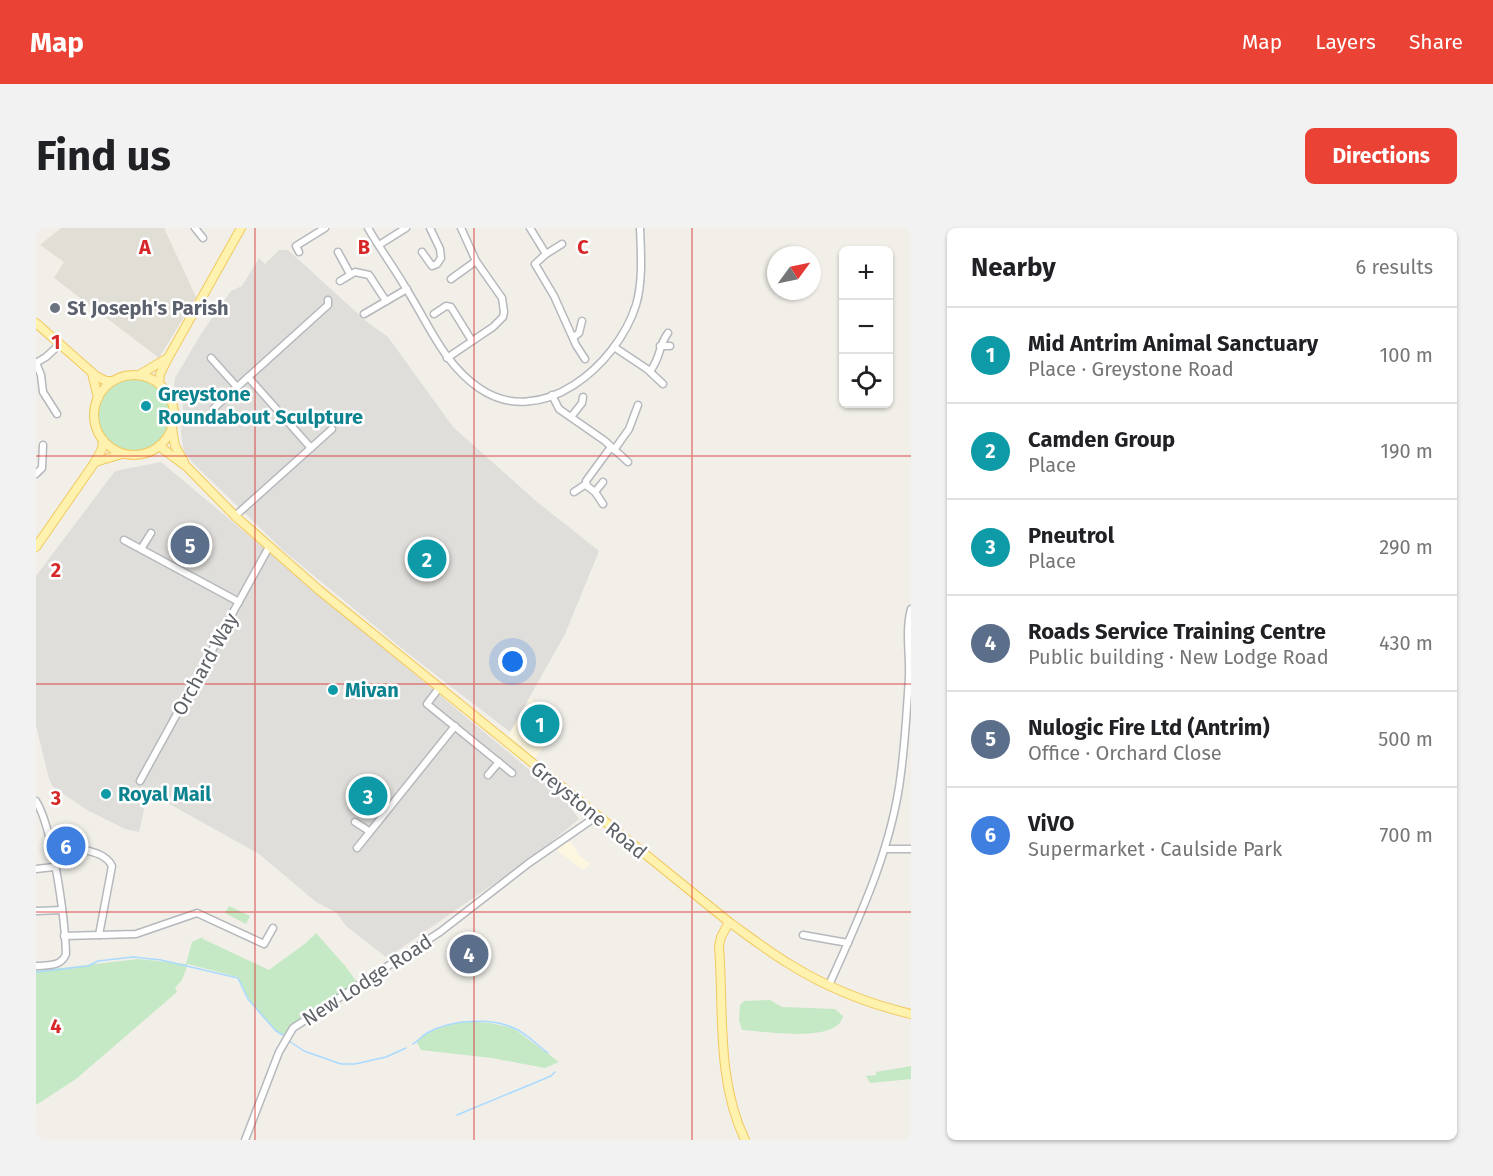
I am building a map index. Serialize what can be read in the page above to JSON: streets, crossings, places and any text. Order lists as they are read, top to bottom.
{
  "streets": {
    "main road": ["Greystone Road"],
    "street": ["Orchard Way", "New Lodge Road"]
  },
  "crossings": [
    ["Orchard Way", "Greystone Road"],
    ["Greystone Road", "New Lodge Road"]
  ],
  "places": [
    "St Joseph's Parish",
    "Greystone Roundabout Sculpture",
    "Mivan",
    "Royal Mail"
  ],
  "north": "top right",
  "page": {
    "header": "Map",
    "nav": ["Map", "Layers", "Share"],
    "buttons": "Directions",
    "title": "Find us",
    "heading": ["Nearby", "6 results"],
    "map_buttons": ["+", "−"],
    "list": [
      {
        "mark": "1",
        "name": "Mid Antrim Animal Sanctuary",
        "note": "Place · Greystone Road",
        "value": "100 m"
      },
      {
        "mark": "2",
        "name": "Camden Group",
        "note": "Place",
        "value": "190 m"
      },
      {
        "mark": "3",
        "name": "Pneutrol",
        "note": "Place",
        "value": "290 m"
      },
      {
        "mark": "4",
        "name": "Roads Service Training Centre",
        "note": "Public building · New Lodge Road",
        "value": "430 m"
      },
      {
        "mark": "5",
        "name": "Nulogic Fire Ltd (Antrim)",
        "note": "Office · Orchard Close",
        "value": "500 m"
      },
      {
        "mark": "6",
        "name": "ViVO",
        "note": "Supermarket · Caulside Park",
        "value": "700 m"
      }
    ],
    "pins": [
      "5",
      "2",
      "1",
      "3",
      "6",
      "4"
    ]
  },
  "grid": {
    "columns": ["A", "B", "C"],
    "rows": [
      "1",
      "2",
      "3",
      "4"
    ]
  }
}
